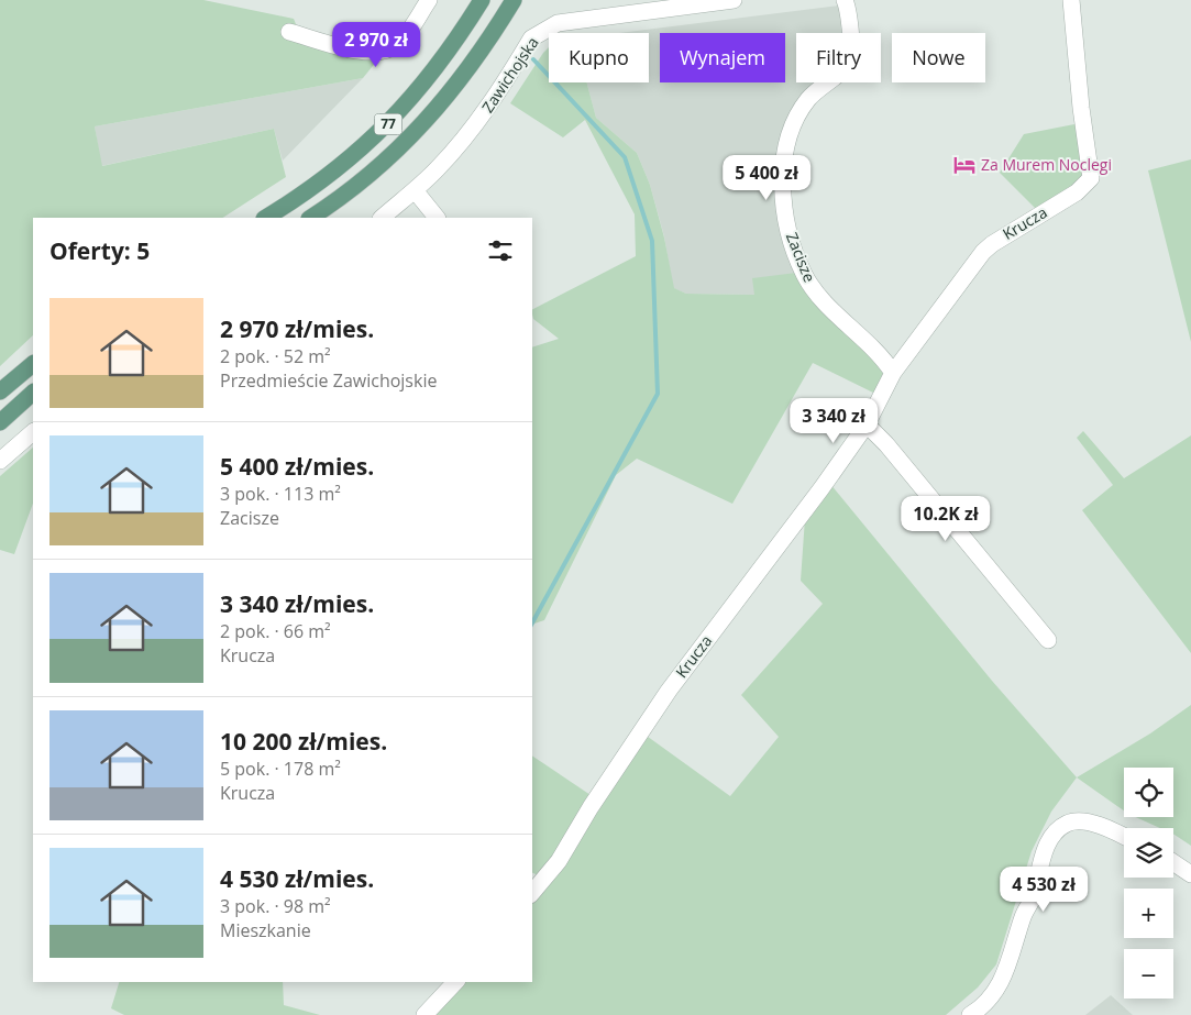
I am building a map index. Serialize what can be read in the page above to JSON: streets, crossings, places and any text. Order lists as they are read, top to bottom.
{
  "streets": {
    "main road": ["77"],
    "street": ["Zawichojska", "Krucza", "Zacisze"]
  },
  "crossings": [
    ["Krucza", "Zacisze"]
  ],
  "places": {
    "hotel": ["Za Murem Noclegi"]
  },
  "page": {
    "price": [
      "2 970 zł",
      "5 400 zł",
      "3 340 zł",
      "10.2K zł",
      "4 530 zł"
    ],
    "chip": [
      "Kupno",
      "Wynajem",
      "Filtry",
      "Nowe"
    ],
    "heading": "Oferty: 5",
    "list": [
      {
        "name": "2 970 zł/mies.",
        "note": "2 pok. · 52 m² · Przedmieście Zawichojskie"
      },
      {
        "name": "5 400 zł/mies.",
        "note": "3 pok. · 113 m² · Zacisze"
      },
      {
        "name": "3 340 zł/mies.",
        "note": "2 pok. · 66 m² · Krucza"
      },
      {
        "name": "10 200 zł/mies.",
        "note": "5 pok. · 178 m² · Krucza"
      },
      {
        "name": "4 530 zł/mies.",
        "note": "3 pok. · 98 m² · Mieszkanie"
      }
    ],
    "map_buttons": ["+", "−"]
  }
}
